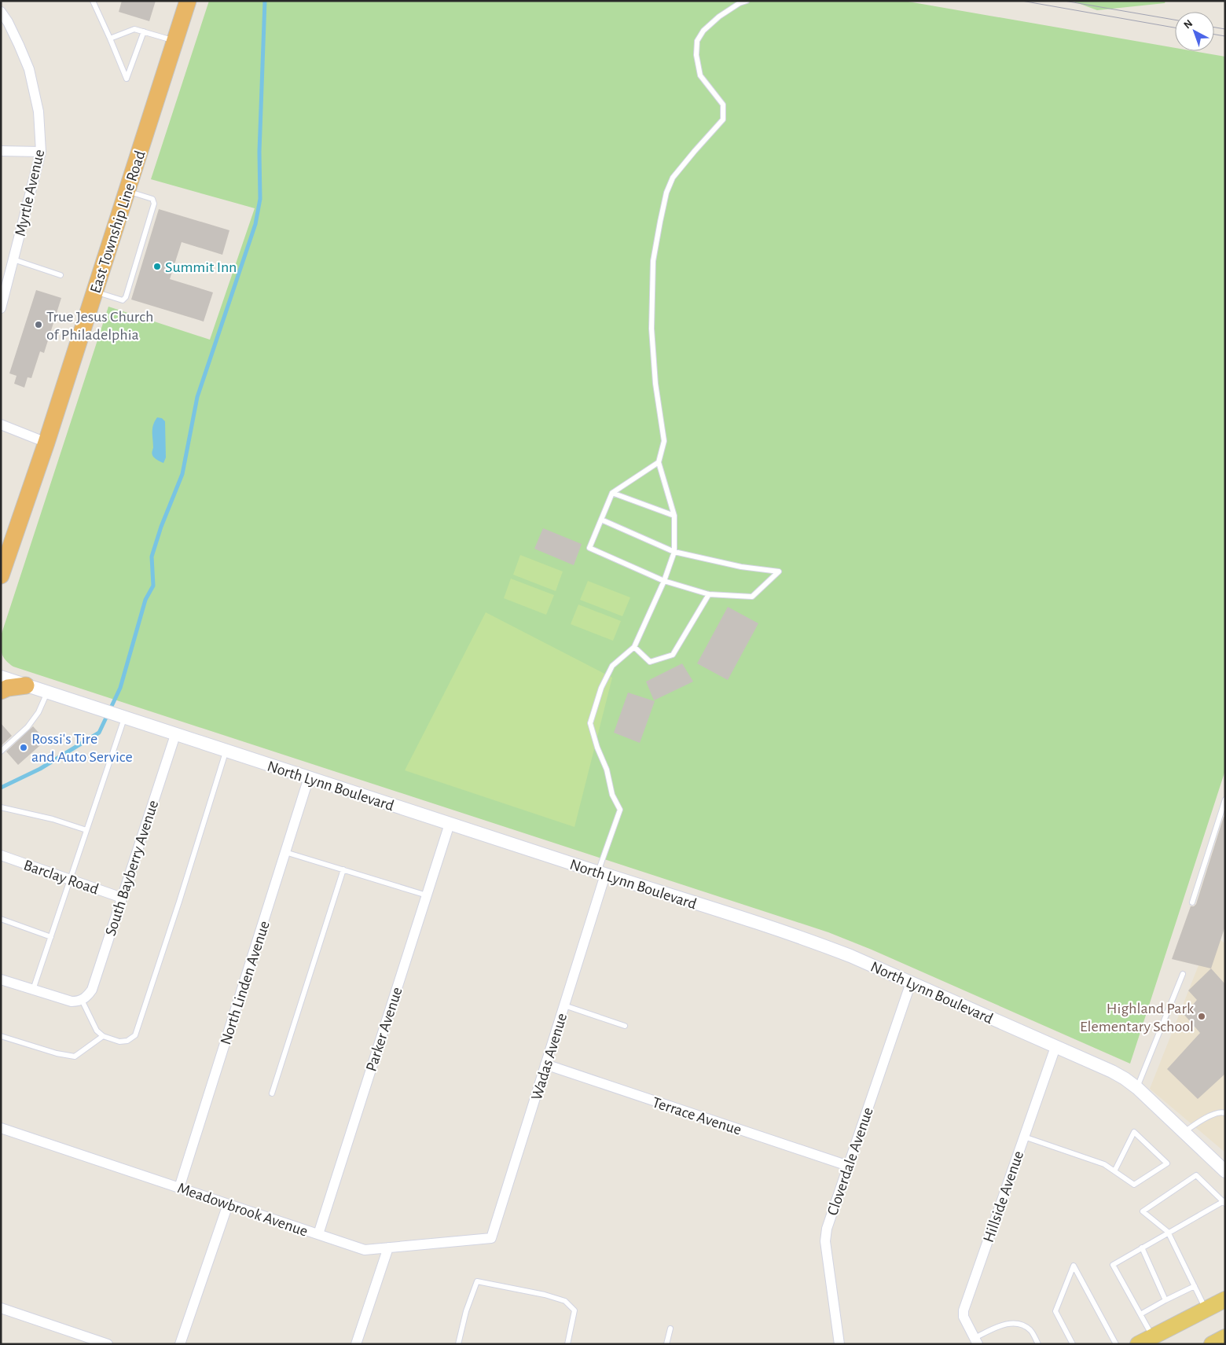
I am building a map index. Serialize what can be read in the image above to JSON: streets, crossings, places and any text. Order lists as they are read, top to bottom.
{
  "streets": {
    "highway": ["East Township Line Road"],
    "street": [
      "Myrtle Avenue",
      "North Lynn Boulevard",
      "South Bayberry Avenue",
      "Barclay Road",
      "North Linden Avenue",
      "Parker Avenue",
      "Wadas Avenue",
      "Terrace Avenue",
      "Cloverdale Avenue",
      "Hillside Avenue",
      "Meadowbrook Avenue"
    ]
  },
  "crossings": [
    ["North Lynn Boulevard", "South Bayberry Avenue"],
    ["North Lynn Boulevard", "North Linden Avenue"],
    ["North Lynn Boulevard", "Parker Avenue"],
    ["North Lynn Boulevard", "Wadas Avenue"],
    ["North Lynn Boulevard", "Cloverdale Avenue"],
    ["North Lynn Boulevard", "Hillside Avenue"],
    ["South Bayberry Avenue", "Barclay Road"],
    ["North Linden Avenue", "Meadowbrook Avenue"],
    ["Parker Avenue", "Meadowbrook Avenue"],
    ["Wadas Avenue", "Terrace Avenue"],
    ["Wadas Avenue", "Meadowbrook Avenue"],
    ["Terrace Avenue", "Cloverdale Avenue"]
  ],
  "places": [
    "Summit Inn",
    "True Jesus Church of Philadelphia",
    "Rossi's Tire and Auto Service",
    "Highland Park Elementary School"
  ],
  "north": "top left"
}
